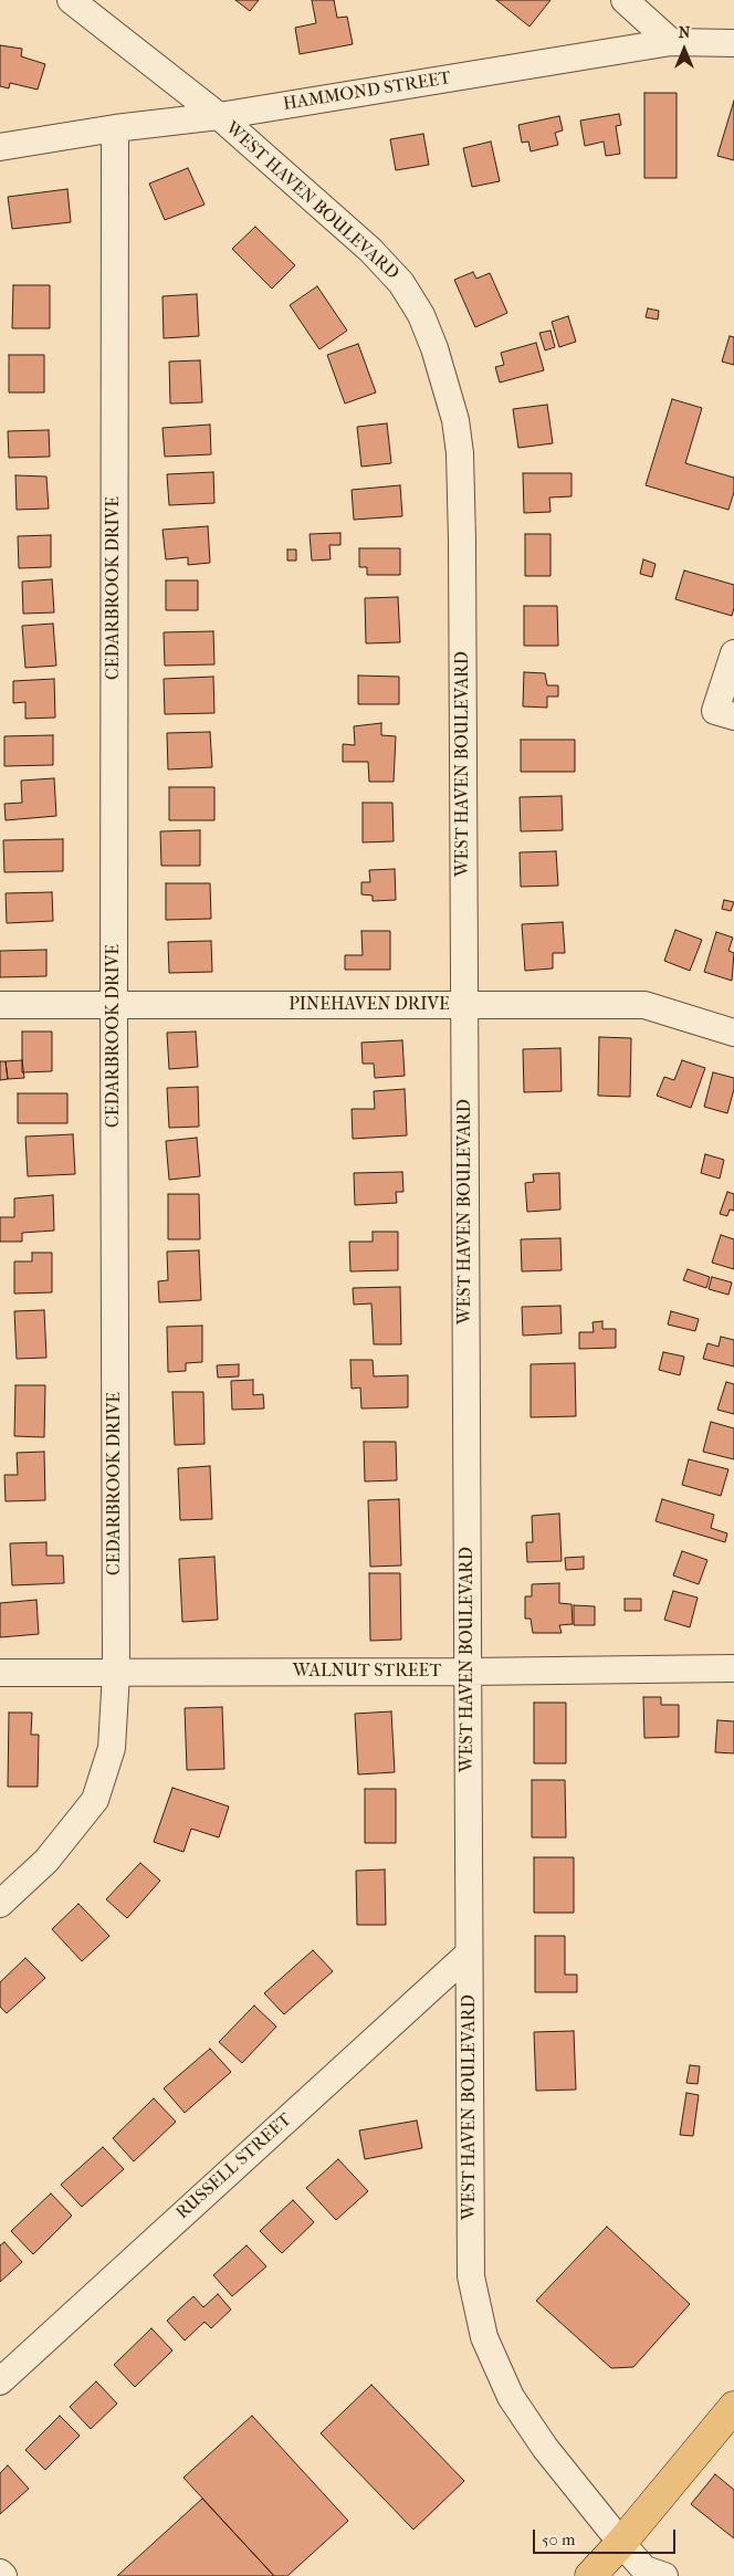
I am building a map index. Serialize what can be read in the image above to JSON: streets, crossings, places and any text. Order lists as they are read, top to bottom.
{
  "streets": {
    "street": [
      "HAMMOND STREET",
      "WEST HAVEN BOULEVARD",
      "CEDARBROOK DRIVE",
      "PINEHAVEN DRIVE",
      "WALNUT STREET",
      "RUSSELL STREET"
    ]
  },
  "crossings": [
    ["HAMMOND STREET", "WEST HAVEN BOULEVARD"],
    ["HAMMOND STREET", "CEDARBROOK DRIVE"],
    ["WEST HAVEN BOULEVARD", "PINEHAVEN DRIVE"],
    ["WEST HAVEN BOULEVARD", "WALNUT STREET"],
    ["WEST HAVEN BOULEVARD", "RUSSELL STREET"],
    ["CEDARBROOK DRIVE", "PINEHAVEN DRIVE"],
    ["CEDARBROOK DRIVE", "WALNUT STREET"]
  ],
  "scale_bar": "50 m",
  "north": "top"
}
